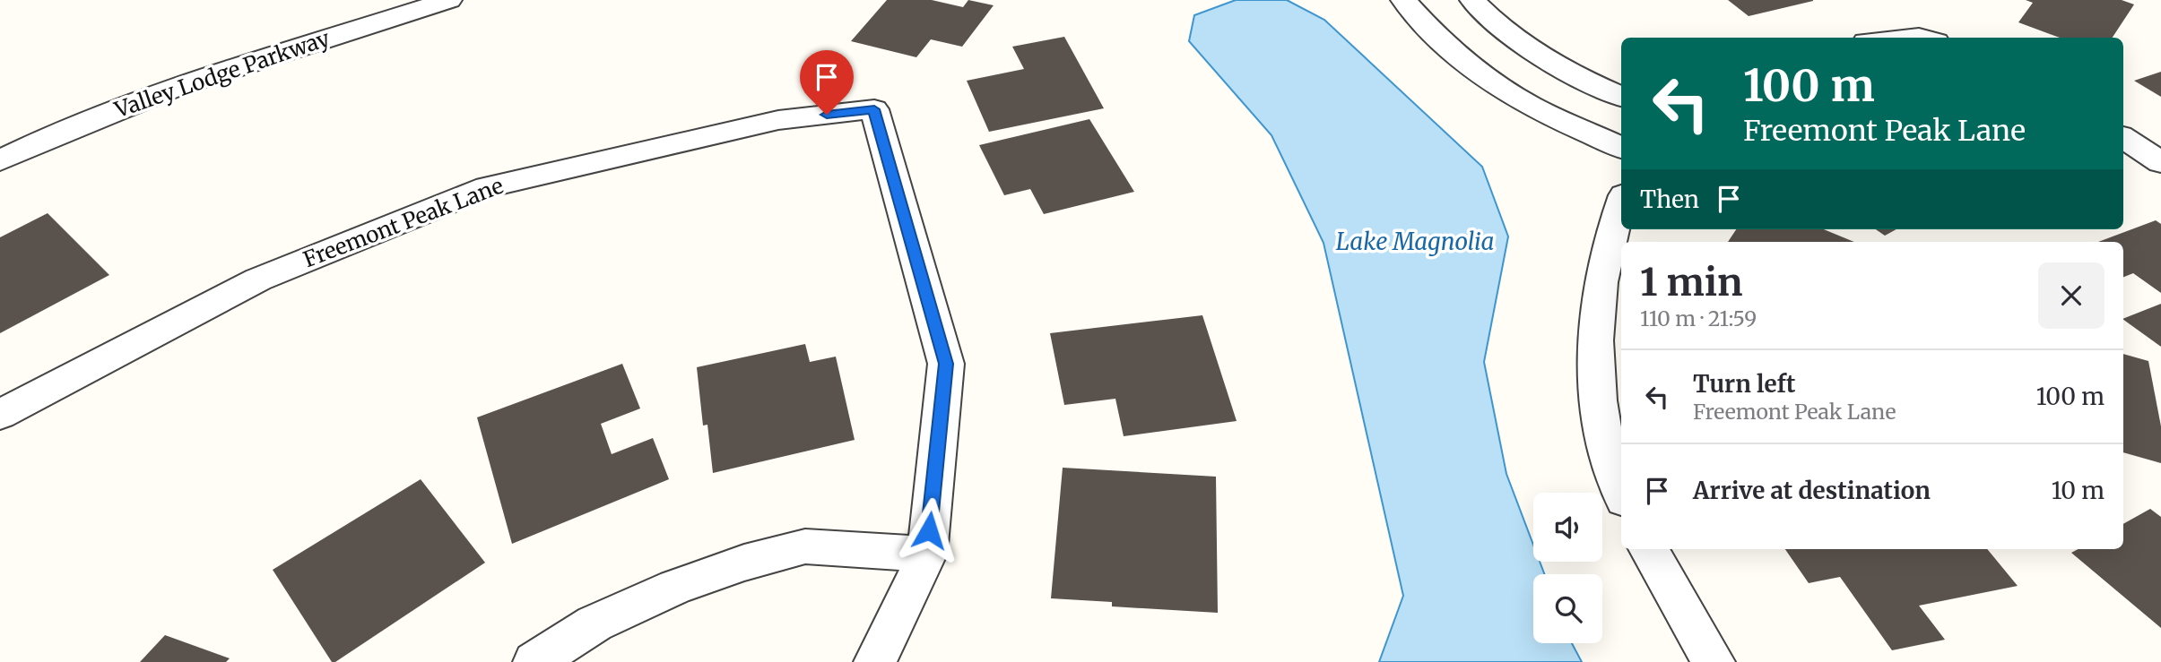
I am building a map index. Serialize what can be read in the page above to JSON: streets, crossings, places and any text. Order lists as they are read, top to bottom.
{
  "streets": {
    "street": ["Valley Lodge Parkway", "Freemont Peak Lane"]
  },
  "water": ["Lake Magnolia"],
  "page": {
    "turn": ["100 m", "Freemont Peak Lane"],
    "then": "Then",
    "heading": ["1 min", "110 m · 21:59"],
    "list": [
      {
        "name": "Turn left",
        "note": "Freemont Peak Lane",
        "value": "100 m"
      },
      {
        "name": "Arrive at destination",
        "value": "10 m"
      }
    ]
  }
}
